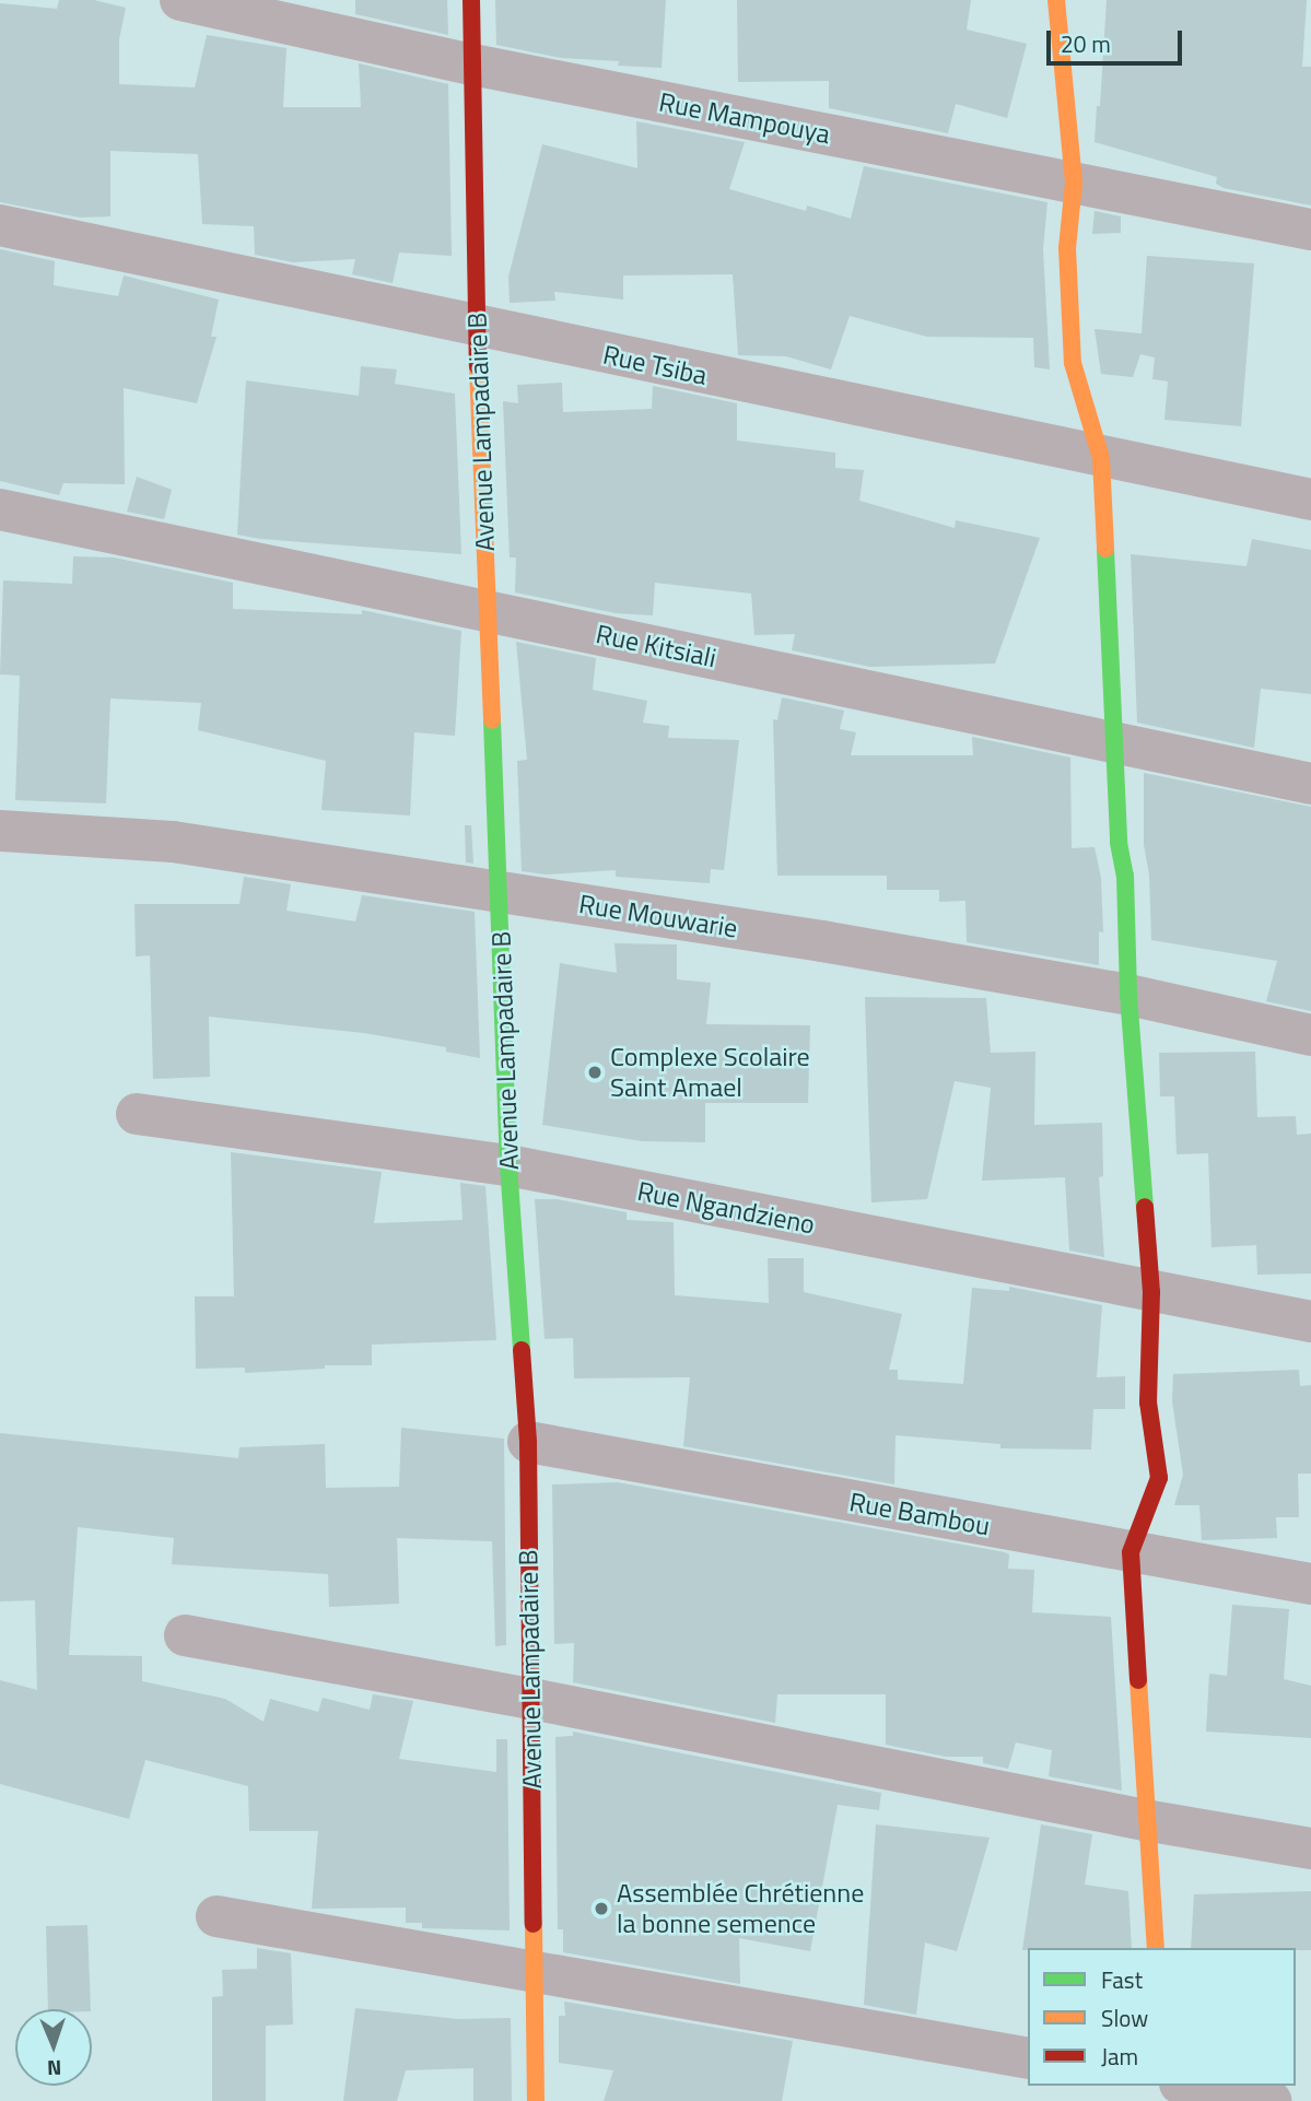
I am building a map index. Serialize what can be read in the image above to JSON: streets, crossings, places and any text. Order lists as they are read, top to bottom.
{
  "streets": {
    "street": [
      "Rue Mampouya",
      "Rue Tsiba",
      "Avenue Lampadaire B",
      "Rue Kitsiali",
      "Rue Mouwarie",
      "Rue Ngandzieno",
      "Rue Bambou"
    ]
  },
  "crossings": [
    ["Rue Mampouya", "Avenue Lampadaire B"],
    ["Rue Tsiba", "Avenue Lampadaire B"],
    ["Avenue Lampadaire B", "Rue Kitsiali"],
    ["Avenue Lampadaire B", "Rue Mouwarie"],
    ["Avenue Lampadaire B", "Rue Ngandzieno"],
    ["Avenue Lampadaire B", "Rue Bambou"]
  ],
  "places": ["Complexe Scolaire Saint Amael", "Assemblée Chrétienne la bonne semence"],
  "legend": ["Fast", "Slow", "Jam"],
  "scale_bar": "20 m",
  "north": "bottom"
}
